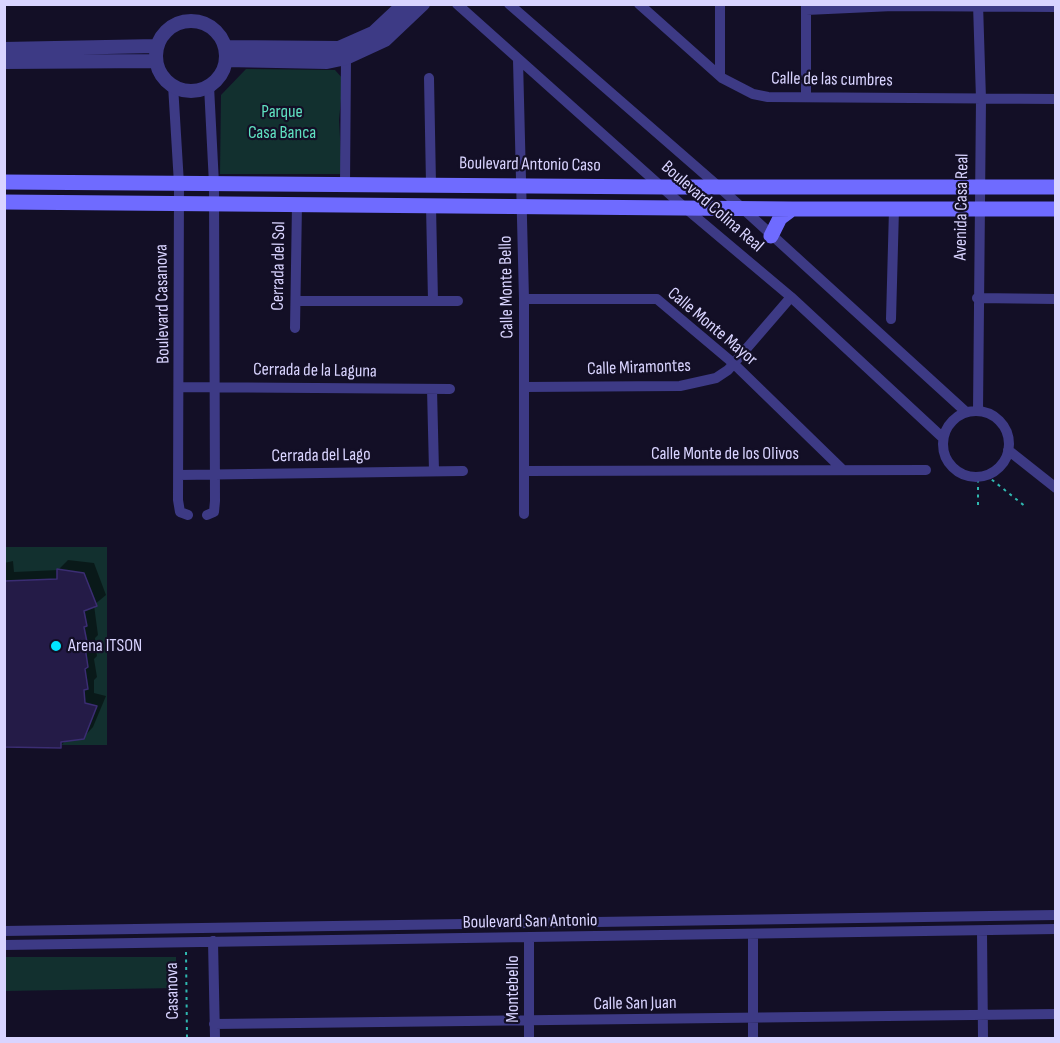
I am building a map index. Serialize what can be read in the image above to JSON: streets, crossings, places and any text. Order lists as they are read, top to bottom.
{
  "streets": {
    "main road": ["Boulevard Antonio Caso"],
    "street": [
      "Calle de las cumbres",
      "Boulevard Colina Real",
      "Avenida Casa Real",
      "Cerrada del Sol",
      "Calle Monte Bello",
      "Boulevard Casanova",
      "Calle Monte Mayor",
      "Calle Miramontes",
      "Cerrada de la Laguna",
      "Calle Monte de los Olivos",
      "Cerrada del Lago",
      "Boulevard San Antonio",
      "Montebello",
      "Calle San Juan"
    ],
    "path": ["Casanova"]
  },
  "crossings": [
    ["Calle de las cumbres", "Avenida Casa Real"],
    ["Boulevard Antonio Caso", "Boulevard Colina Real"],
    ["Boulevard Antonio Caso", "Avenida Casa Real"],
    ["Boulevard Antonio Caso", "Calle Monte Bello"],
    ["Boulevard Antonio Caso", "Boulevard Casanova"],
    ["Boulevard Colina Real", "Avenida Casa Real"],
    ["Boulevard Colina Real", "Calle Monte Bello"],
    ["Boulevard Colina Real", "Calle Miramontes"],
    ["Calle Monte Bello", "Calle Monte Mayor"],
    ["Calle Monte Bello", "Calle Miramontes"],
    ["Calle Monte Bello", "Calle Monte de los Olivos"],
    ["Boulevard Casanova", "Cerrada de la Laguna"],
    ["Boulevard Casanova", "Cerrada del Lago"],
    ["Calle Monte Mayor", "Calle Miramontes"],
    ["Calle Monte Mayor", "Calle Monte de los Olivos"],
    ["Boulevard San Antonio", "Montebello"],
    ["Boulevard San Antonio", "Casanova"],
    ["Montebello", "Calle San Juan"]
  ],
  "parks": ["Parque Casa Banca"],
  "places": ["Arena ITSON"]
}
